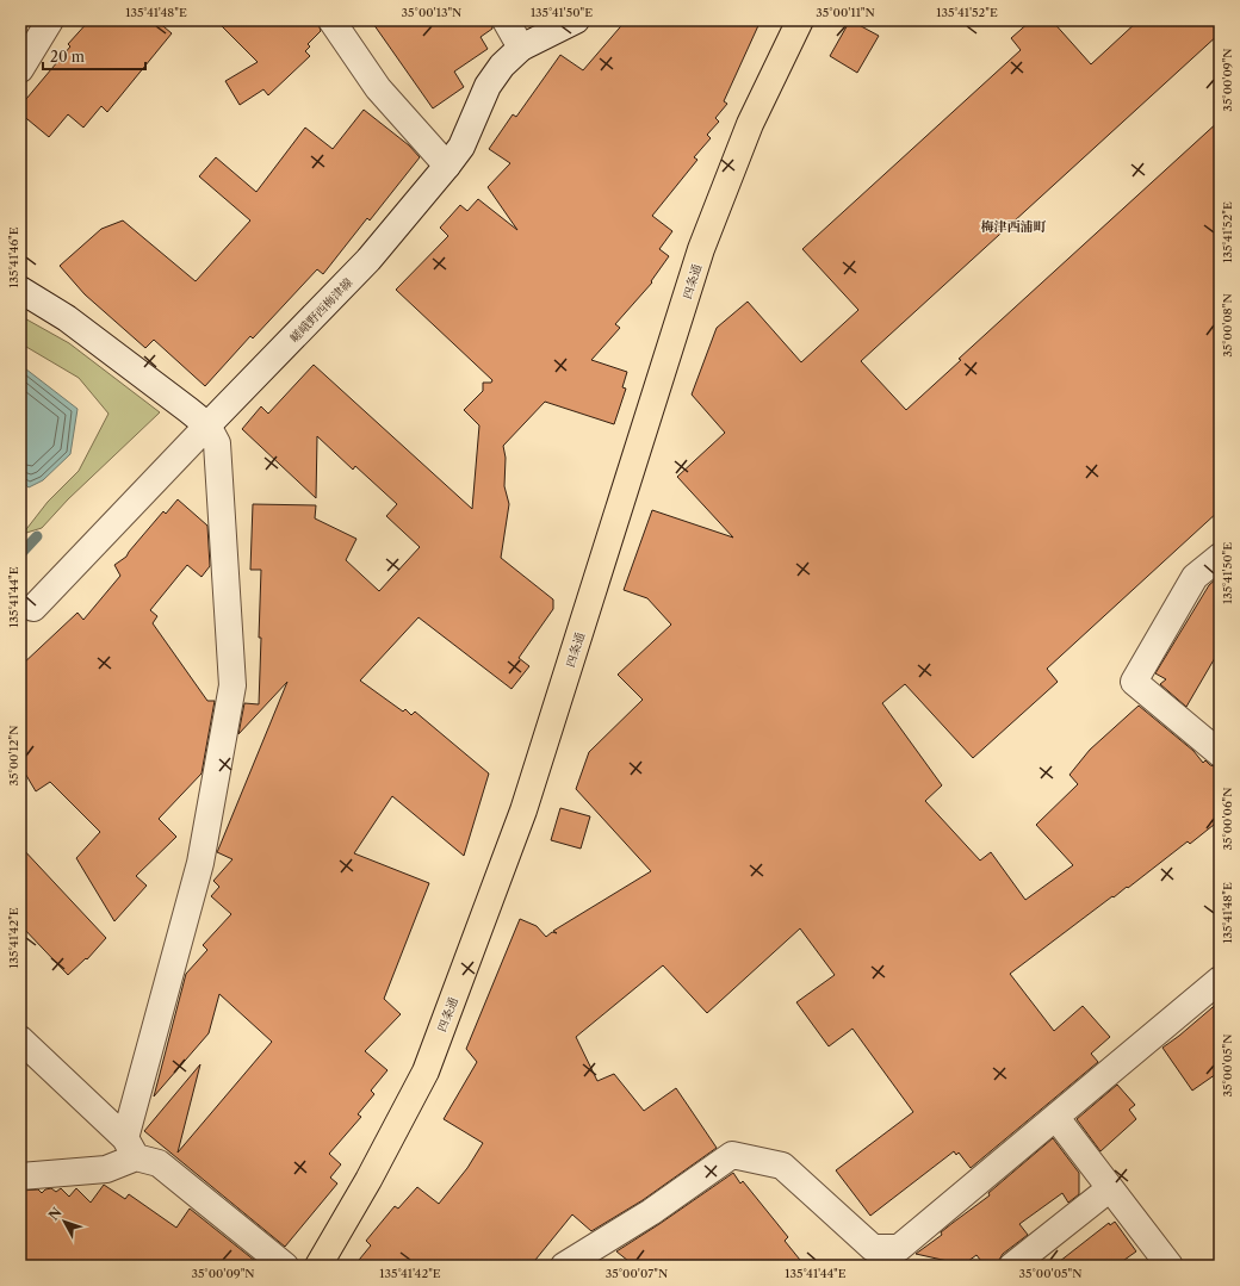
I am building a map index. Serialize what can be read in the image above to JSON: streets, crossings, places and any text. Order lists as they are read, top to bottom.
{
  "streets": {
    "main road": ["四条通"],
    "street": ["嵯峨野西梅津線"]
  },
  "districts": ["梅津西浦町"],
  "scale_bar": "20 m",
  "north": "top left",
  "coordinates": [
    "135°41'48\"E",
    "35°00'13\"N",
    "135°41'50\"E",
    "35°00'11\"N",
    "135°41'52\"E",
    "35°00'09\"N",
    "135°41'46\"E",
    "35°00'08\"N",
    "135°41'44\"E",
    "35°00'12\"N",
    "35°00'06\"N",
    "135°41'42\"E",
    "35°00'05\"N",
    "35°00'07\"N"
  ]
}
